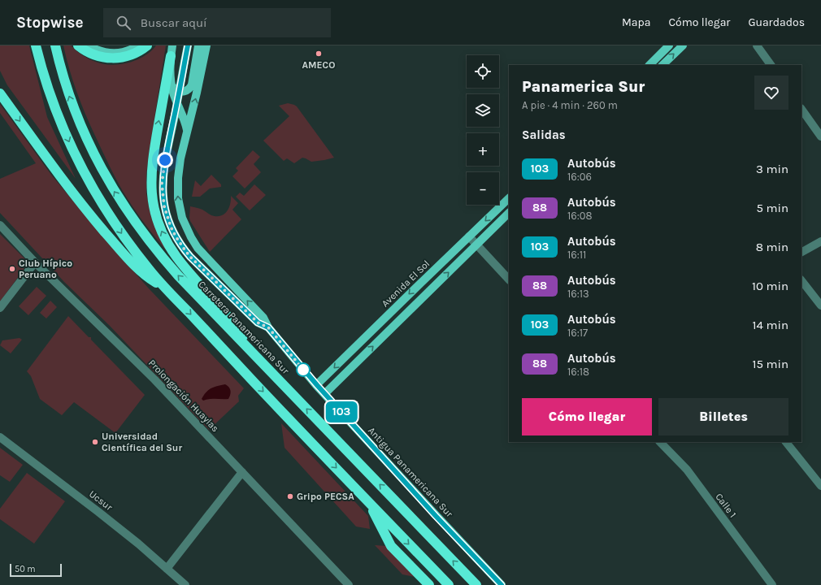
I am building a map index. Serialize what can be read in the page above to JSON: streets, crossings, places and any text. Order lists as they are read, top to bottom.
{
  "streets": {
    "highway": ["Carretera Panamericana Sur"],
    "main road": ["Avenida El Sol", "Antigua Panamericana Sur"],
    "street": ["Prolongación Huaylas", "Ucsur", "Calle 1"]
  },
  "crossings": [
    ["Avenida El Sol", "Antigua Panamericana Sur"]
  ],
  "places": [
    "AMECO",
    "Club Hípico Peruano",
    "Universidad Científica del Sur",
    "Gripo PECSA"
  ],
  "lines": ["bus line 103"],
  "scale_bar": "50 m",
  "page": {
    "header": "Stopwise",
    "search": "Buscar aquí",
    "nav": ["Mapa", "Cómo llegar", "Guardados"],
    "on_map": "103",
    "map_buttons": ["+", "−"],
    "heading": [
      ["Panamerica Sur", "A pie · 4 min · 260 m"],
      "Salidas"
    ],
    "list": [
      {
        "mark": "103",
        "name": "Autobús",
        "note": "16:06",
        "value": "3 min"
      },
      {
        "mark": "88",
        "name": "Autobús",
        "note": "16:08",
        "value": "5 min"
      },
      {
        "mark": "103",
        "name": "Autobús",
        "note": "16:11",
        "value": "8 min"
      },
      {
        "mark": "88",
        "name": "Autobús",
        "note": "16:13",
        "value": "10 min"
      },
      {
        "mark": "103",
        "name": "Autobús",
        "note": "16:17",
        "value": "14 min"
      },
      {
        "mark": "88",
        "name": "Autobús",
        "note": "16:18",
        "value": "15 min"
      }
    ],
    "buttons": ["Cómo llegar", "Billetes"],
    "scale": "50 m"
  }
}
